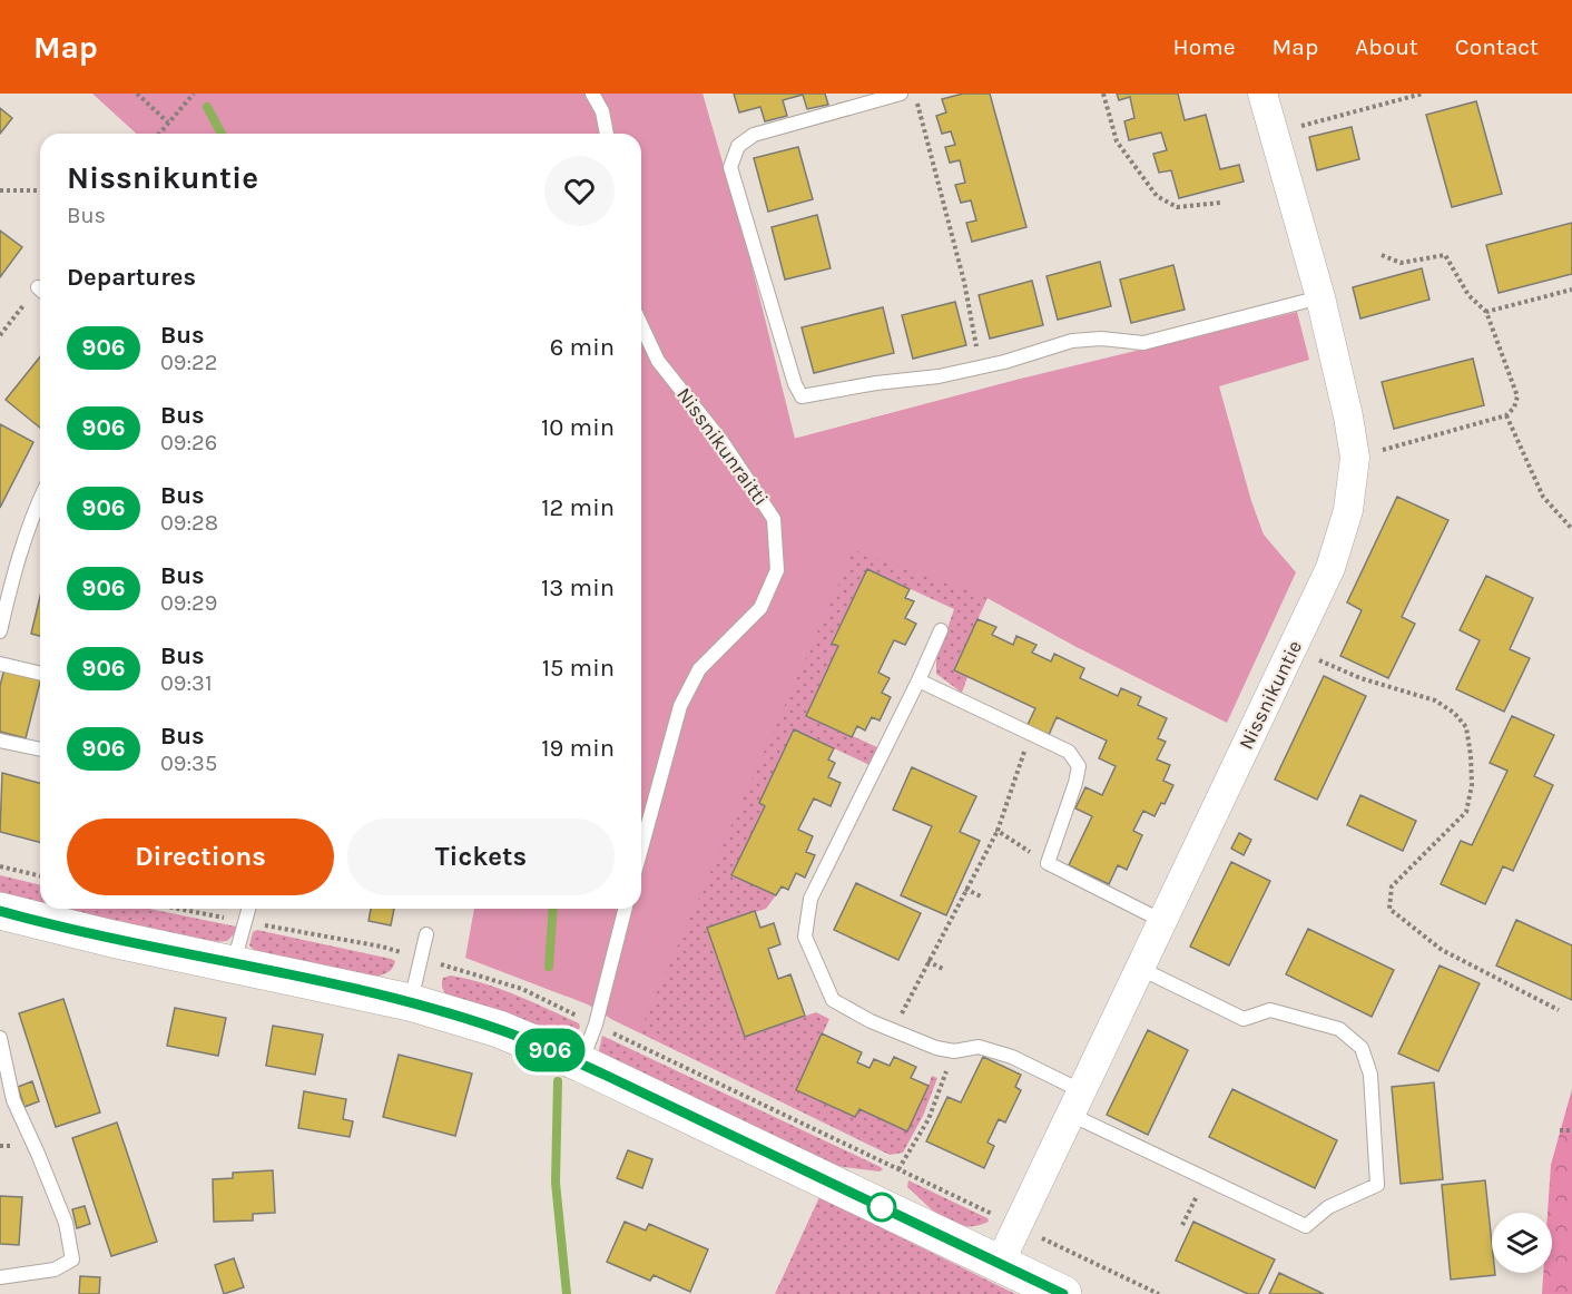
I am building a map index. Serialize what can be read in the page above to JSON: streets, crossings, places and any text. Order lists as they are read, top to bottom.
{
  "streets": {
    "street": ["Nissnikuntie"],
    "lane": ["Nissnikunraitti"]
  },
  "lines": ["bus line 906"],
  "page": {
    "header": "Map",
    "nav": [
      "Home",
      "Map",
      "About",
      "Contact"
    ],
    "on_map": "906",
    "heading": [
      ["Nissnikuntie", "Bus"],
      "Departures"
    ],
    "list": [
      {
        "mark": "906",
        "name": "Bus",
        "note": "09:22",
        "value": "6 min"
      },
      {
        "mark": "906",
        "name": "Bus",
        "note": "09:26",
        "value": "10 min"
      },
      {
        "mark": "906",
        "name": "Bus",
        "note": "09:28",
        "value": "12 min"
      },
      {
        "mark": "906",
        "name": "Bus",
        "note": "09:29",
        "value": "13 min"
      },
      {
        "mark": "906",
        "name": "Bus",
        "note": "09:31",
        "value": "15 min"
      },
      {
        "mark": "906",
        "name": "Bus",
        "note": "09:35",
        "value": "19 min"
      }
    ],
    "buttons": ["Directions", "Tickets"]
  }
}
